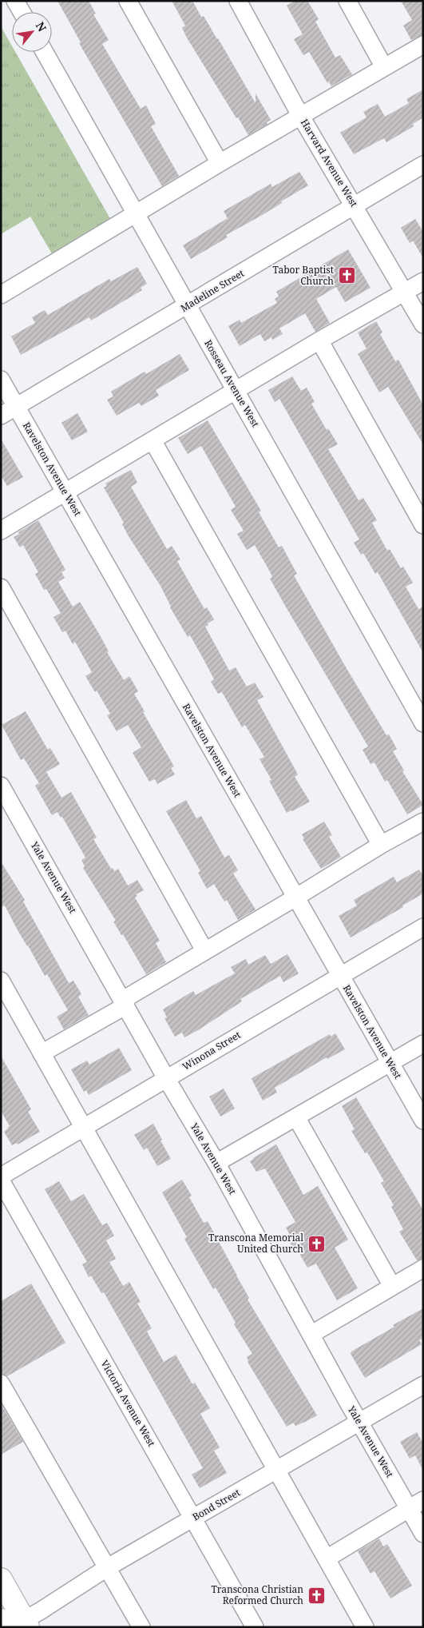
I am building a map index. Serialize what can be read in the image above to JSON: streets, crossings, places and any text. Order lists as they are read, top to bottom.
{
  "streets": {
    "street": [
      "Harvard Avenue West",
      "Madeline Street",
      "Rosseau Avenue West",
      "Ravelston Avenue West",
      "Yale Avenue West",
      "Winona Street",
      "Victoria Avenue West",
      "Bond Street"
    ]
  },
  "crossings": [
    ["Harvard Avenue West", "Madeline Street"],
    ["Madeline Street", "Rosseau Avenue West"],
    ["Madeline Street", "Ravelston Avenue West"],
    ["Ravelston Avenue West", "Winona Street"],
    ["Yale Avenue West", "Winona Street"],
    ["Yale Avenue West", "Bond Street"],
    ["Victoria Avenue West", "Bond Street"]
  ],
  "places": {
    "church": ["Tabor Baptist Church", "Transcona Memorial United Church", "Transcona Christian Reformed Church"]
  },
  "north": "top right"
}
